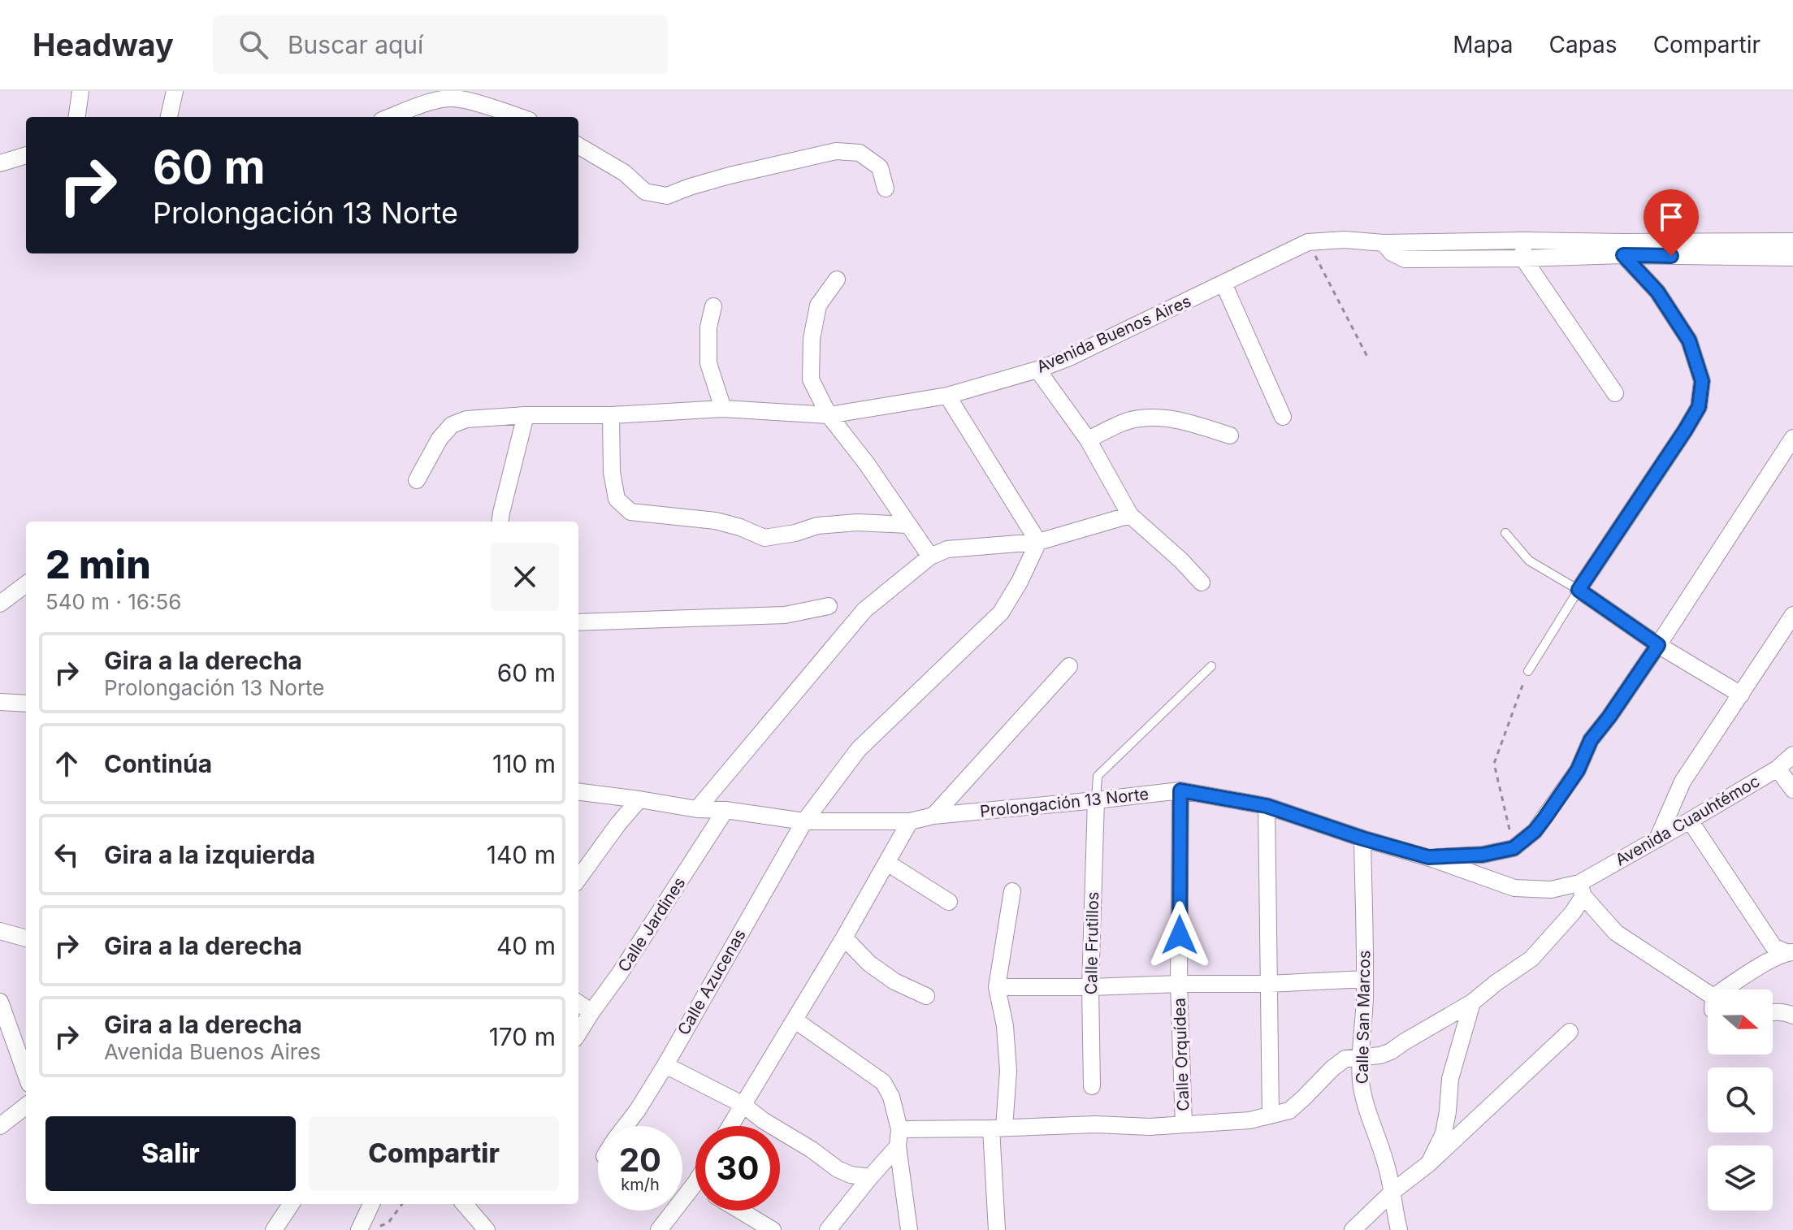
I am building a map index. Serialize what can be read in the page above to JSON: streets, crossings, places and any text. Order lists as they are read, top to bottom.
{
  "streets": {
    "street": [
      "Avenida Buenos Aires",
      "Prolongación 13 Norte",
      "Avenida Cuauhtémoc",
      "Calle Jardines",
      "Calle Frutillos",
      "Calle Azucenas",
      "Calle San Marcos",
      "Calle Orquídea"
    ]
  },
  "crossings": [
    ["Prolongación 13 Norte", "Avenida Cuauhtémoc"],
    ["Prolongación 13 Norte", "Calle Jardines"],
    ["Prolongación 13 Norte", "Calle Frutillos"],
    ["Prolongación 13 Norte", "Calle Azucenas"],
    ["Prolongación 13 Norte", "Calle San Marcos"],
    ["Prolongación 13 Norte", "Calle Orquídea"]
  ],
  "north": "right",
  "page": {
    "header": "Headway",
    "search": "Buscar aquí",
    "nav": ["Mapa", "Capas", "Compartir"],
    "turn": ["60 m", "Prolongación 13 Norte"],
    "heading": ["2 min", "540 m · 16:56"],
    "list": [
      {
        "name": "Gira a la derecha",
        "note": "Prolongación 13 Norte",
        "value": "60 m"
      },
      {
        "name": "Continúa",
        "value": "110 m"
      },
      {
        "name": "Gira a la izquierda",
        "value": "140 m"
      },
      {
        "name": "Gira a la derecha",
        "value": "40 m"
      },
      {
        "name": "Gira a la derecha",
        "note": "Avenida Buenos Aires",
        "value": "170 m"
      }
    ],
    "buttons": ["Salir", "Compartir"],
    "speed": "20 km/h",
    "limit": "30"
  }
}
